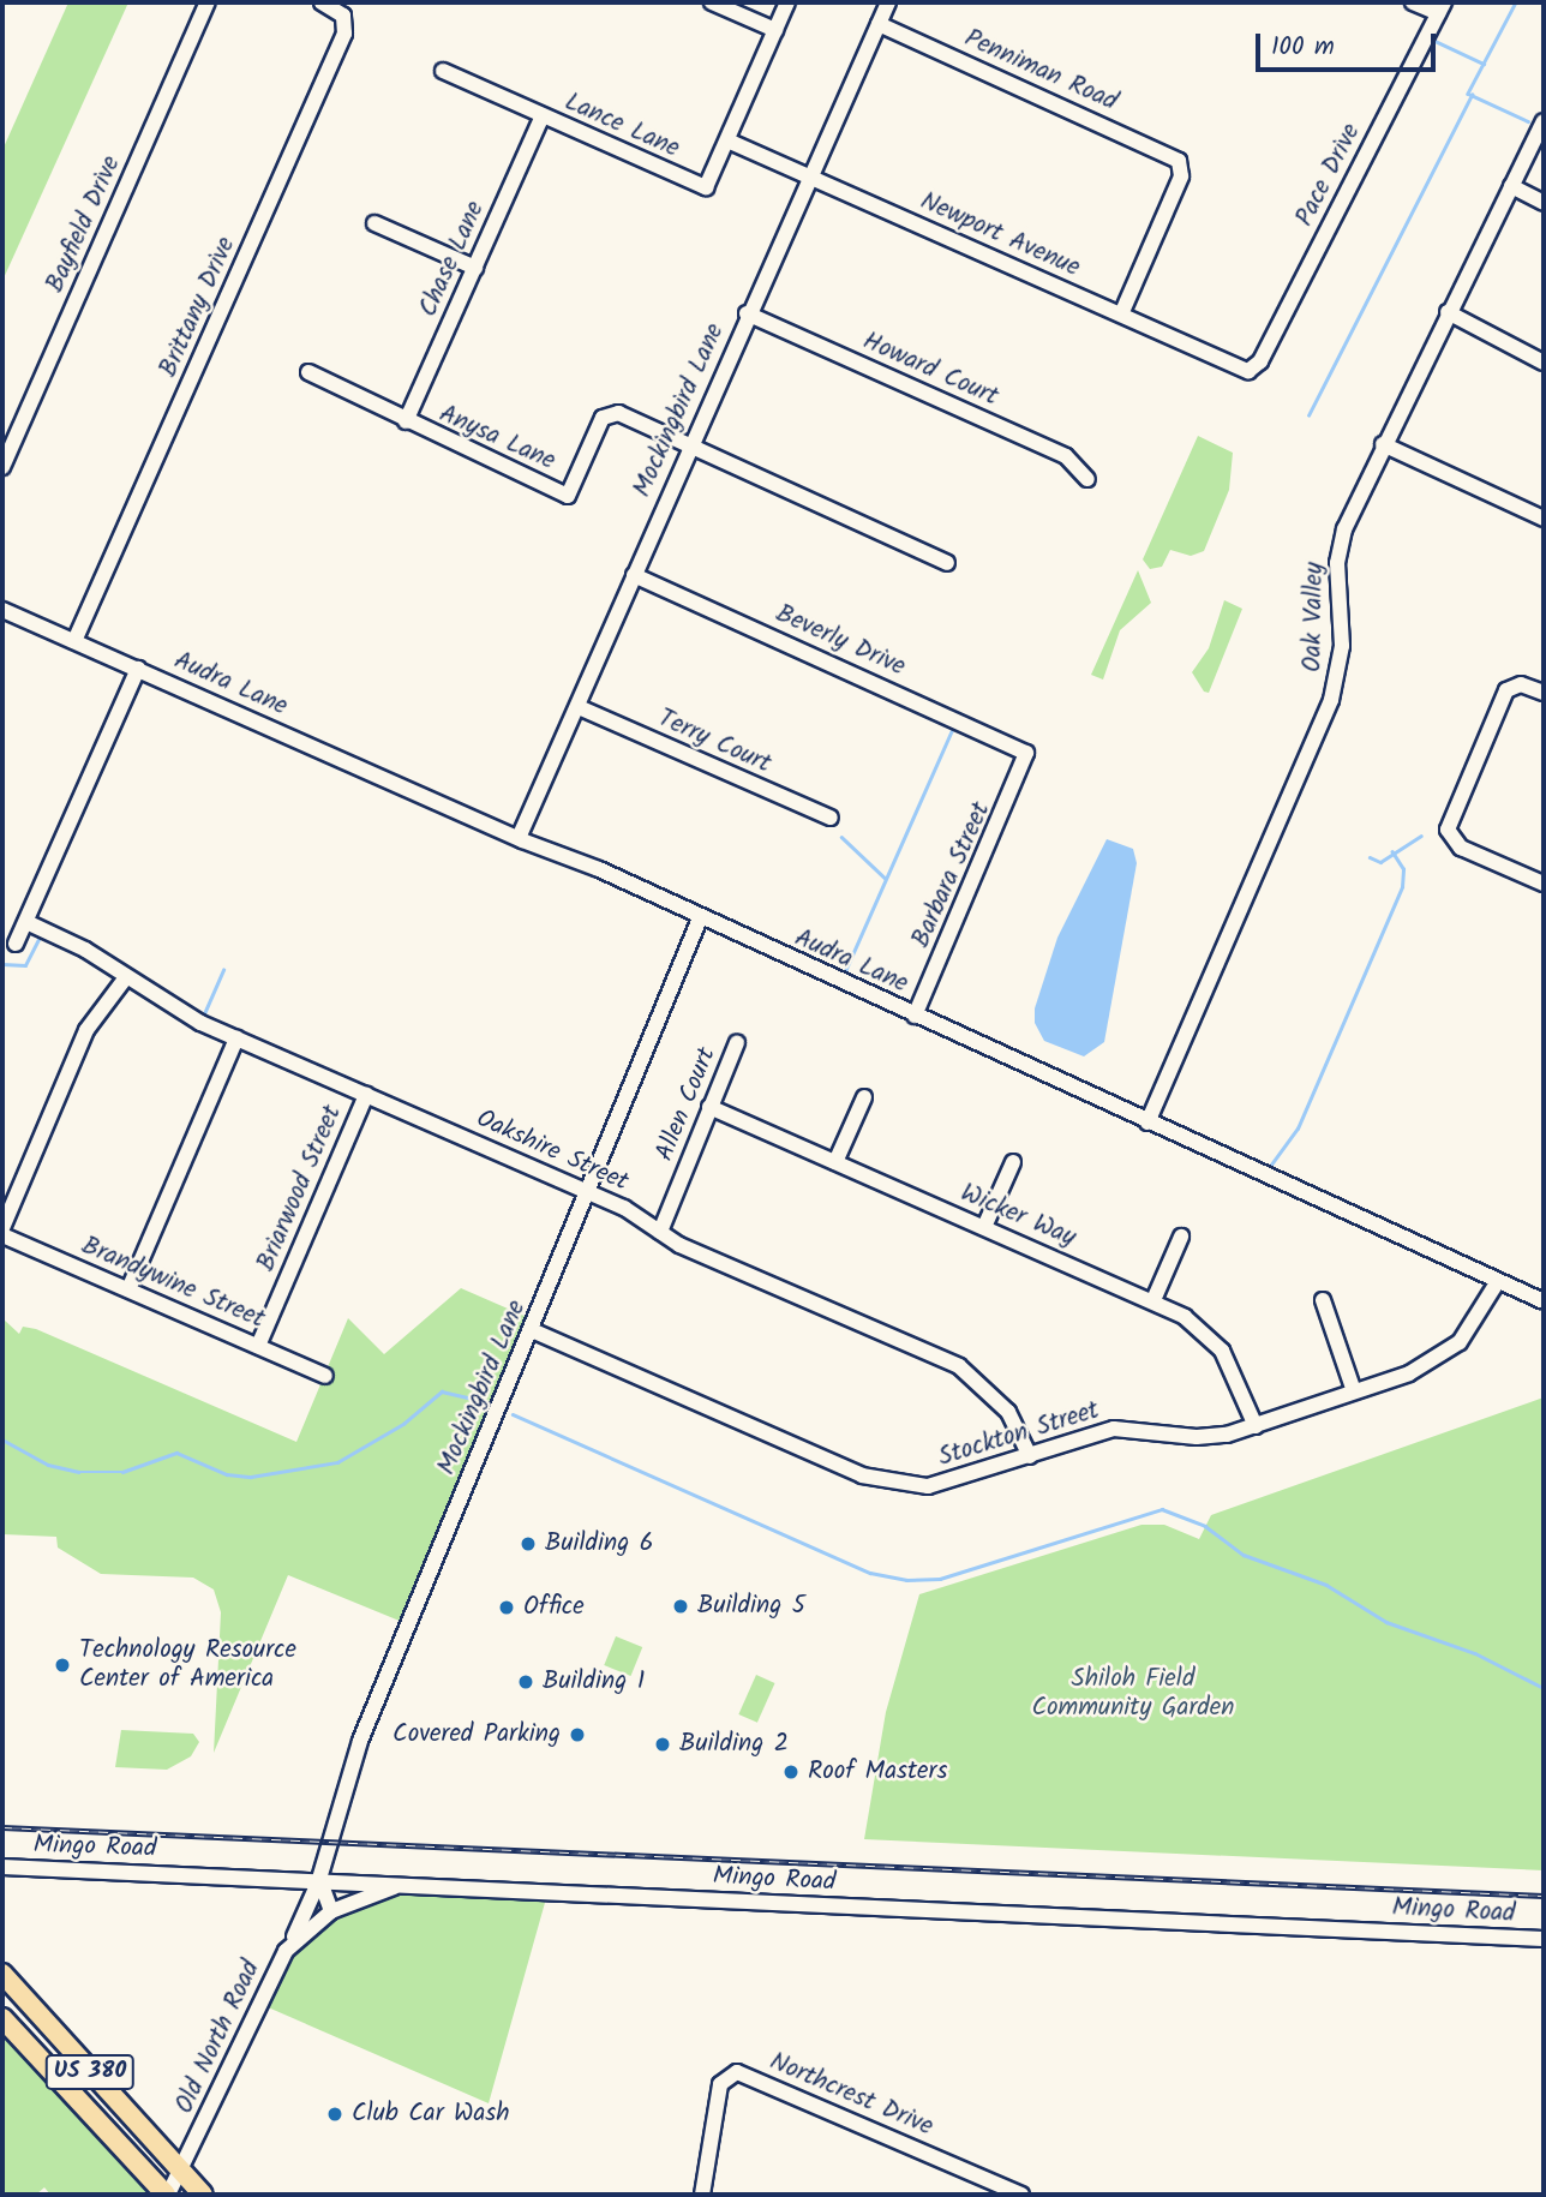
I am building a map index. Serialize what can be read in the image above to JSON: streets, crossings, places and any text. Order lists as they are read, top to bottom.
{
  "streets": {
    "main road": ["US 380"],
    "street": [
      "Penniman Road",
      "Lance Lane",
      "Pace Drive",
      "Bayfield Drive",
      "Newport Avenue",
      "Chase Lane",
      "Brittany Drive",
      "Howard Court",
      "Mockingbird Lane",
      "Anysa Lane",
      "Oak Valley",
      "Beverly Drive",
      "Audra Lane",
      "Terry Court",
      "Barbara Street",
      "Allen Court",
      "Oakshire Street",
      "Briarwood Street",
      "Wicker Way",
      "Brandywine Street",
      "Stockton Street",
      "Mingo Road",
      "Old North Road",
      "Northcrest Drive"
    ]
  },
  "crossings": [
    ["Penniman Road", "Newport Avenue"],
    ["Penniman Road", "Mockingbird Lane"],
    ["Lance Lane", "Newport Avenue"],
    ["Lance Lane", "Chase Lane"],
    ["Pace Drive", "Newport Avenue"],
    ["Newport Avenue", "Mockingbird Lane"],
    ["Chase Lane", "Anysa Lane"],
    ["Brittany Drive", "Audra Lane"],
    ["Howard Court", "Mockingbird Lane"],
    ["Mockingbird Lane", "Anysa Lane"],
    ["Mockingbird Lane", "Beverly Drive"],
    ["Mockingbird Lane", "Audra Lane"],
    ["Mockingbird Lane", "Terry Court"],
    ["Mockingbird Lane", "Oakshire Street"],
    ["Mockingbird Lane", "Stockton Street"],
    ["Mockingbird Lane", "Mingo Road"],
    ["Mockingbird Lane", "Old North Road"],
    ["Oak Valley", "Audra Lane"],
    ["Beverly Drive", "Barbara Street"],
    ["Audra Lane", "Barbara Street"],
    ["Audra Lane", "Oakshire Street"],
    ["Audra Lane", "Stockton Street"],
    ["Allen Court", "Oakshire Street"],
    ["Allen Court", "Wicker Way"],
    ["Oakshire Street", "Briarwood Street"],
    ["Oakshire Street", "Stockton Street"],
    ["Briarwood Street", "Brandywine Street"],
    ["Wicker Way", "Stockton Street"],
    ["Mingo Road", "Old North Road"],
    ["Old North Road", "US 380"]
  ],
  "parks": ["Shiloh Field Community Garden"],
  "places": [
    "Building 6",
    "Building 5",
    "Office",
    "Technology Resource Center of America",
    "Building 1",
    "Covered Parking",
    "Building 2",
    "Roof Masters",
    "Club Car Wash"
  ],
  "scale_bar": "100 m"
}
